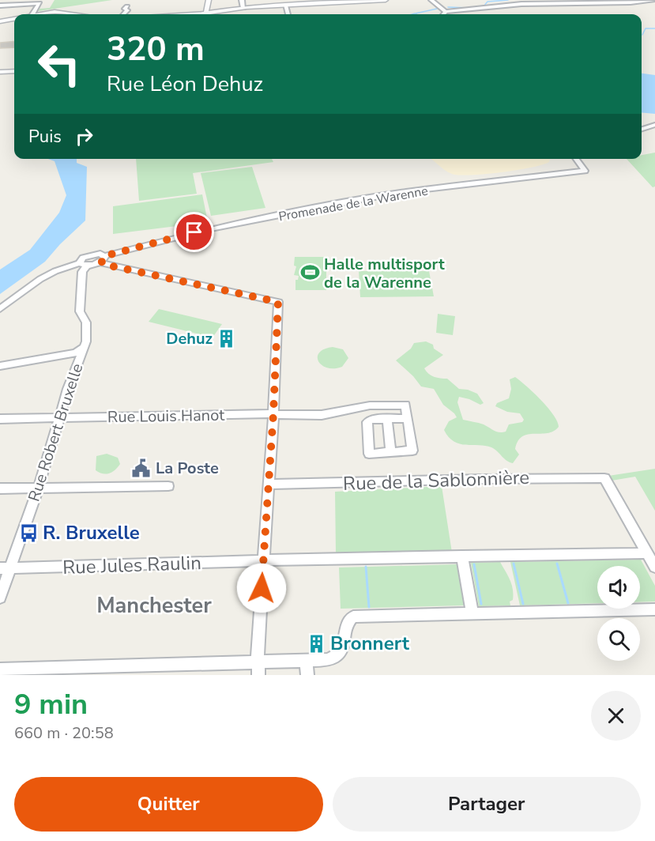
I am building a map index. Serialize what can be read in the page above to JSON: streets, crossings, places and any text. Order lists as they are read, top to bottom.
{
  "streets": {
    "street": [
      "Promenade de la Warenne",
      "Rue Louis Hanot",
      "Rue Robert Bruxelle",
      "Rue de la Sablonnière",
      "Rue Jules Raulin"
    ]
  },
  "crossings": [
    ["Rue Louis Hanot", "Rue Robert Bruxelle"],
    ["Rue Robert Bruxelle", "Rue Jules Raulin"],
    ["Rue de la Sablonnière", "Rue Jules Raulin"]
  ],
  "districts": ["Manchester"],
  "places": {
    "sports": ["Halle multisport de la Warenne"],
    "building": ["Dehuz", "Bronnert"],
    "public building": ["La Poste"],
    "bus stop": ["R. Bruxelle"]
  },
  "page": {
    "turn": ["320 m", "Rue Léon Dehuz"],
    "then": "Puis",
    "heading": ["9 min", "660 m · 20:58"],
    "buttons": ["Quitter", "Partager"]
  }
}
